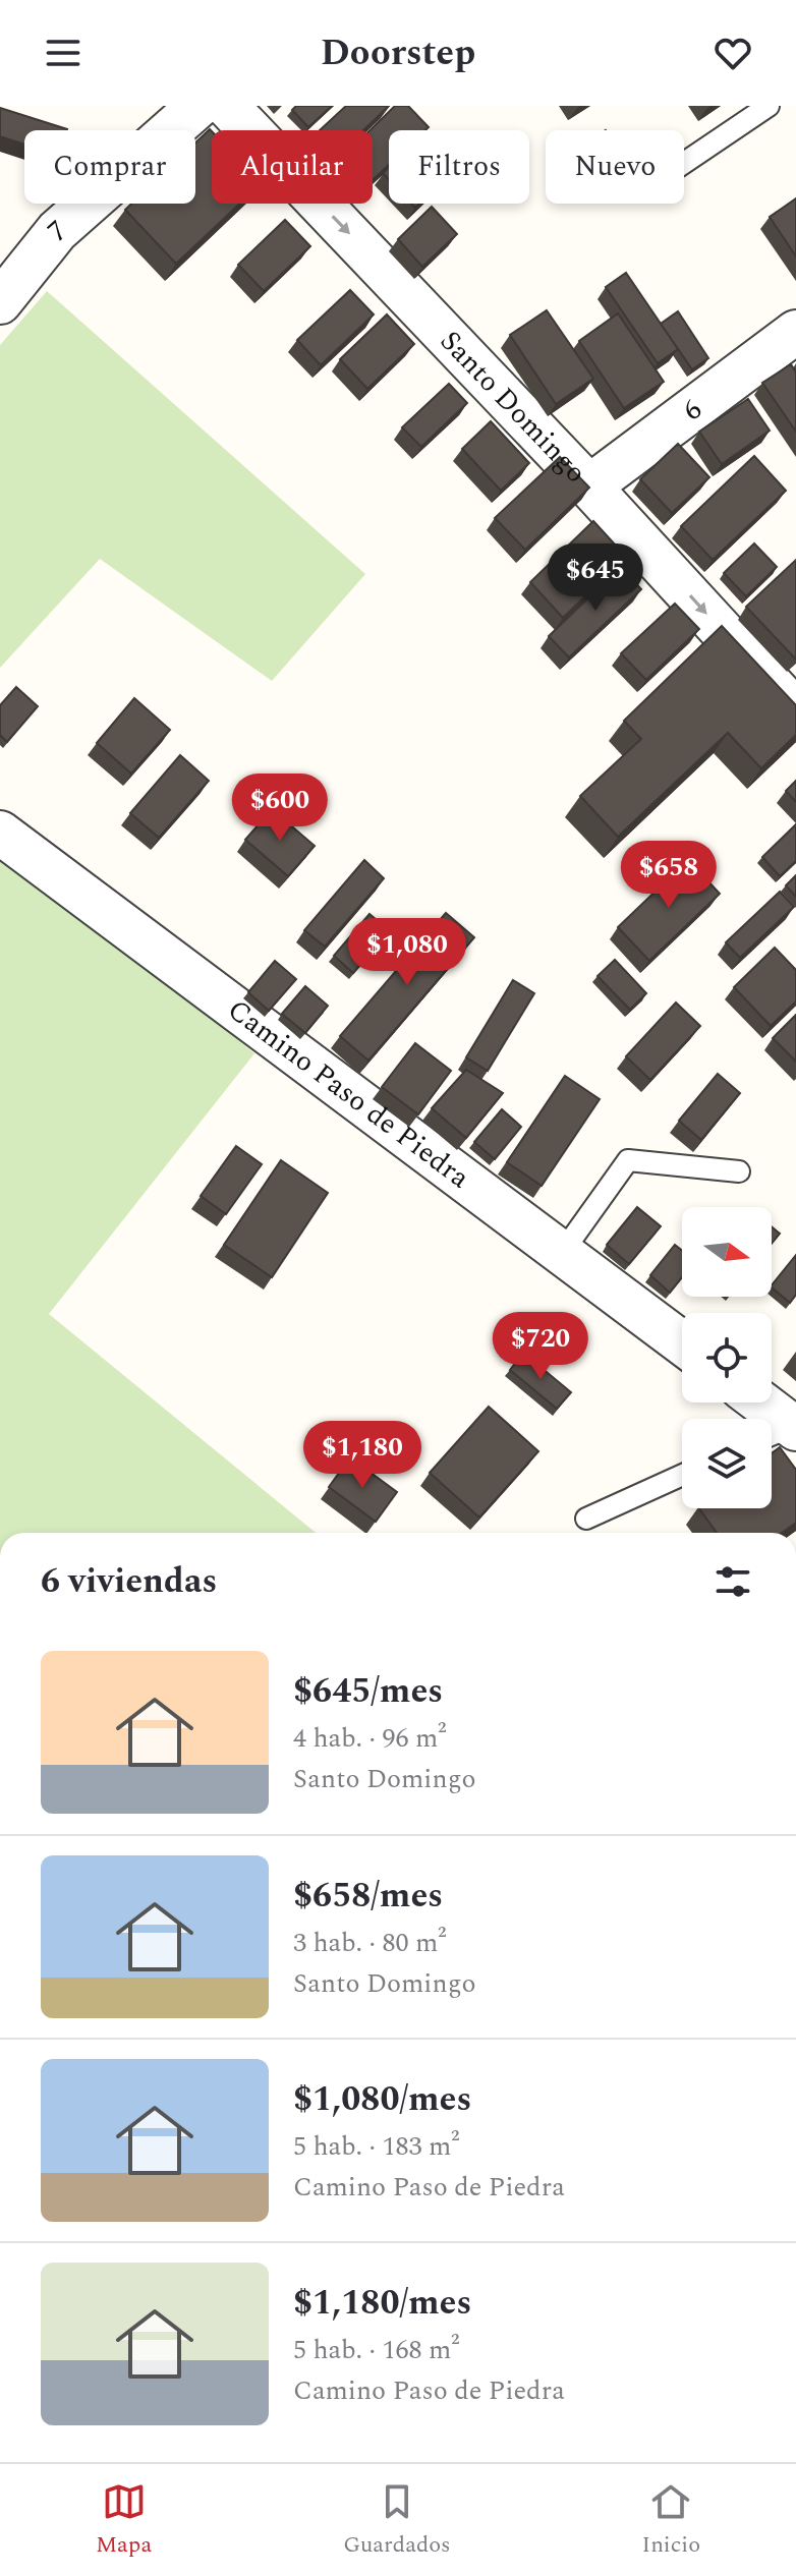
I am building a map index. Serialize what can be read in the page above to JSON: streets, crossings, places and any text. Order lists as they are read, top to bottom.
{
  "streets": {
    "street": [
      "7",
      "Santo Domingo",
      "6",
      "Camino Paso de Piedra"
    ]
  },
  "crossings": [
    ["Santo Domingo", "6"]
  ],
  "one_way": ["Santo Domingo"],
  "north": "right",
  "page": {
    "header": "Doorstep",
    "chip": [
      "Comprar",
      "Alquilar",
      "Filtros",
      "Nuevo"
    ],
    "price": [
      "$645",
      "$600",
      "$658",
      "$1,080",
      "$720",
      "$1,180"
    ],
    "heading": "6 viviendas",
    "list": [
      {
        "name": "$645/mes",
        "note": "4 hab. · 96 m² · Santo Domingo"
      },
      {
        "name": "$658/mes",
        "note": "3 hab. · 80 m² · Santo Domingo"
      },
      {
        "name": "$1,080/mes",
        "note": "5 hab. · 183 m² · Camino Paso de Piedra"
      },
      {
        "name": "$1,180/mes",
        "note": "5 hab. · 168 m² · Camino Paso de Piedra"
      }
    ],
    "tabs": ["Mapa", "Guardados", "Inicio"]
  }
}
